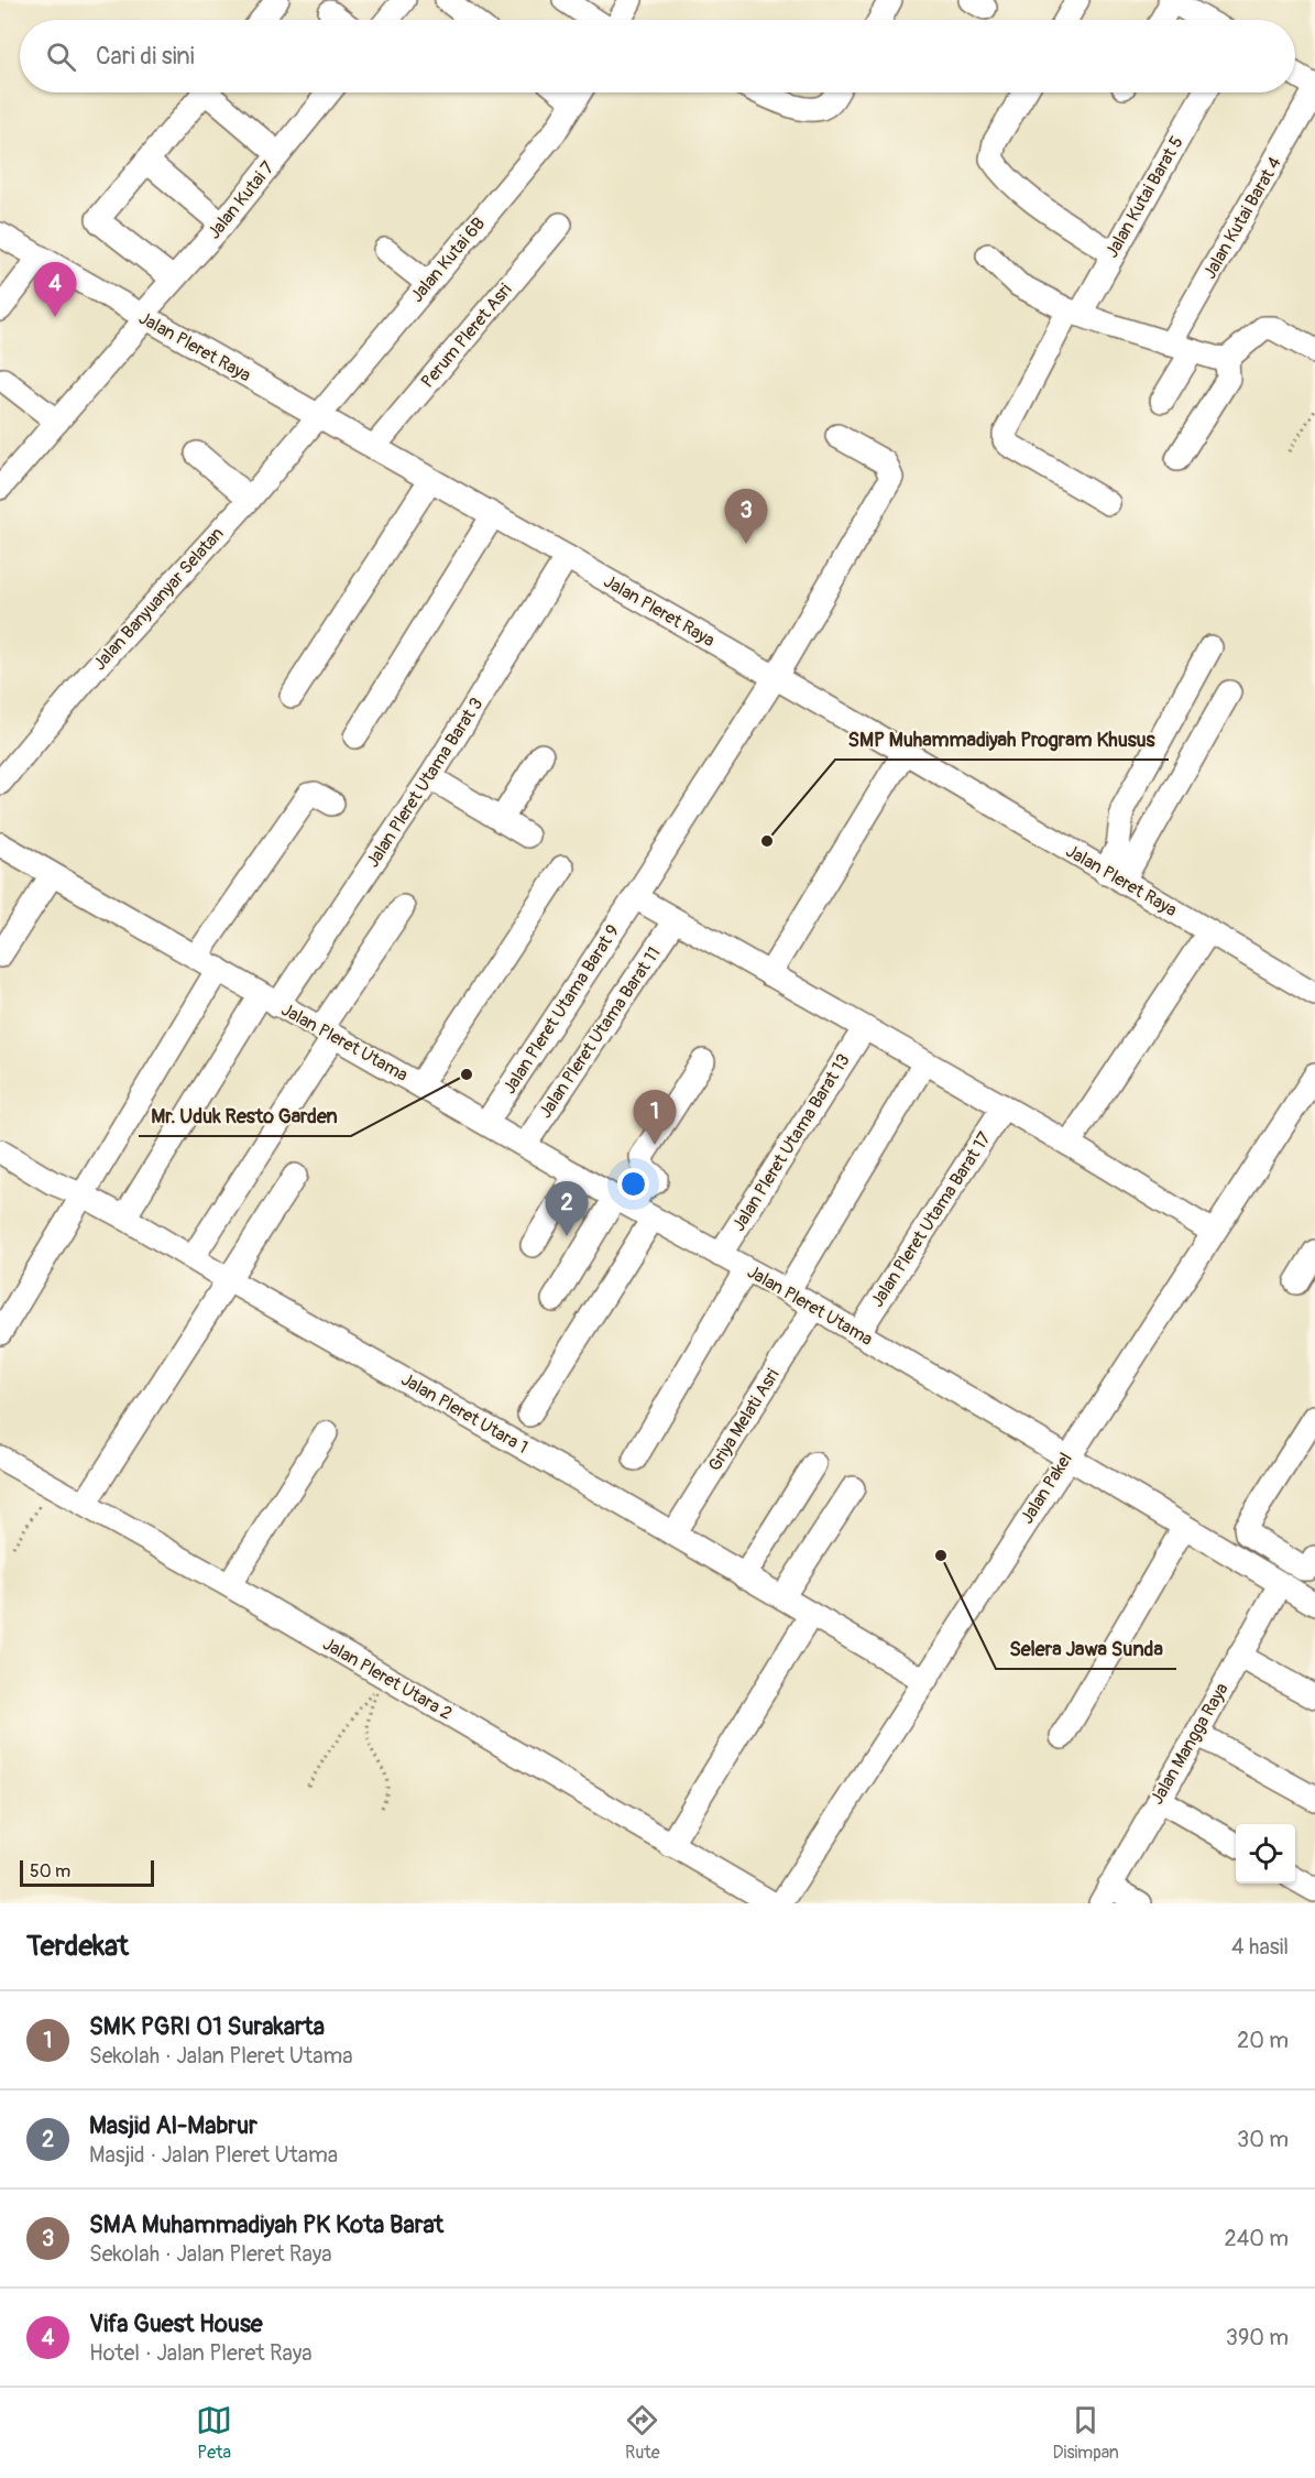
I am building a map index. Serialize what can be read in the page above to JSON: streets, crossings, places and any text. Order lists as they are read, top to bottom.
{
  "streets": {
    "street": [
      "Jalan Kutai Barat 5",
      "Jalan Kutai 7",
      "Jalan Kutai Barat 4",
      "Jalan Kutai 6B",
      "Perum Pleret Asri",
      "Jalan Pleret Raya",
      "Jalan Banyuanyar Selatan",
      "Jalan Pleret Utama Barat 3",
      "Jalan Pleret Utama Barat 9",
      "Jalan Pleret Utama Barat 11",
      "Jalan Pleret Utama",
      "Jalan Pleret Utama Barat 13",
      "Jalan Pleret Utama Barat 17",
      "Jalan Pleret Utara 1",
      "Griya Melati Asri",
      "Jalan Pakel",
      "Jalan Pleret Utara 2",
      "Jalan Mangga Raya"
    ]
  },
  "crossings": [
    ["Jalan Kutai 7", "Jalan Pleret Raya"],
    ["Jalan Kutai 6B", "Jalan Pleret Raya"],
    ["Jalan Kutai 6B", "Jalan Banyuanyar Selatan"],
    ["Perum Pleret Asri", "Jalan Pleret Raya"],
    ["Jalan Pleret Raya", "Jalan Banyuanyar Selatan"],
    ["Jalan Pleret Raya", "Jalan Pleret Utama Barat 3"],
    ["Jalan Pleret Raya", "Jalan Pleret Utama Barat 9"],
    ["Jalan Pleret Utama Barat 3", "Jalan Pleret Utama"],
    ["Jalan Pleret Utama Barat 3", "Jalan Pleret Utara 1"],
    ["Jalan Pleret Utama Barat 9", "Jalan Pleret Utama"],
    ["Jalan Pleret Utama Barat 11", "Jalan Pleret Utama"],
    ["Jalan Pleret Utama", "Jalan Pleret Utama Barat 13"],
    ["Jalan Pleret Utama", "Jalan Pleret Utama Barat 17"],
    ["Jalan Pleret Utama", "Griya Melati Asri"],
    ["Jalan Pleret Utama", "Jalan Pakel"],
    ["Jalan Pleret Utama", "Jalan Mangga Raya"],
    ["Jalan Pleret Utara 1", "Griya Melati Asri"],
    ["Jalan Pleret Utara 1", "Jalan Pakel"]
  ],
  "places": ["SMP Muhammadiyah Program Khusus", "Mr. Uduk Resto Garden", "Selera Jawa Sunda"],
  "scale_bar": "50 m",
  "page": {
    "search": "Cari di sini",
    "pins": [
      "4",
      "3",
      "1",
      "2"
    ],
    "scale": "50 m",
    "heading": ["Terdekat", "4 hasil"],
    "list": [
      {
        "mark": "1",
        "name": "SMK PGRI 01 Surakarta",
        "note": "Sekolah · Jalan Pleret Utama",
        "value": "20 m"
      },
      {
        "mark": "2",
        "name": "Masjid Al-Mabrur",
        "note": "Masjid · Jalan Pleret Utama",
        "value": "30 m"
      },
      {
        "mark": "3",
        "name": "SMA Muhammadiyah PK Kota Barat",
        "note": "Sekolah · Jalan Pleret Raya",
        "value": "240 m"
      },
      {
        "mark": "4",
        "name": "Vifa Guest House",
        "note": "Hotel · Jalan Pleret Raya",
        "value": "390 m"
      }
    ],
    "nav": ["Peta", "Rute", "Disimpan"]
  }
}
